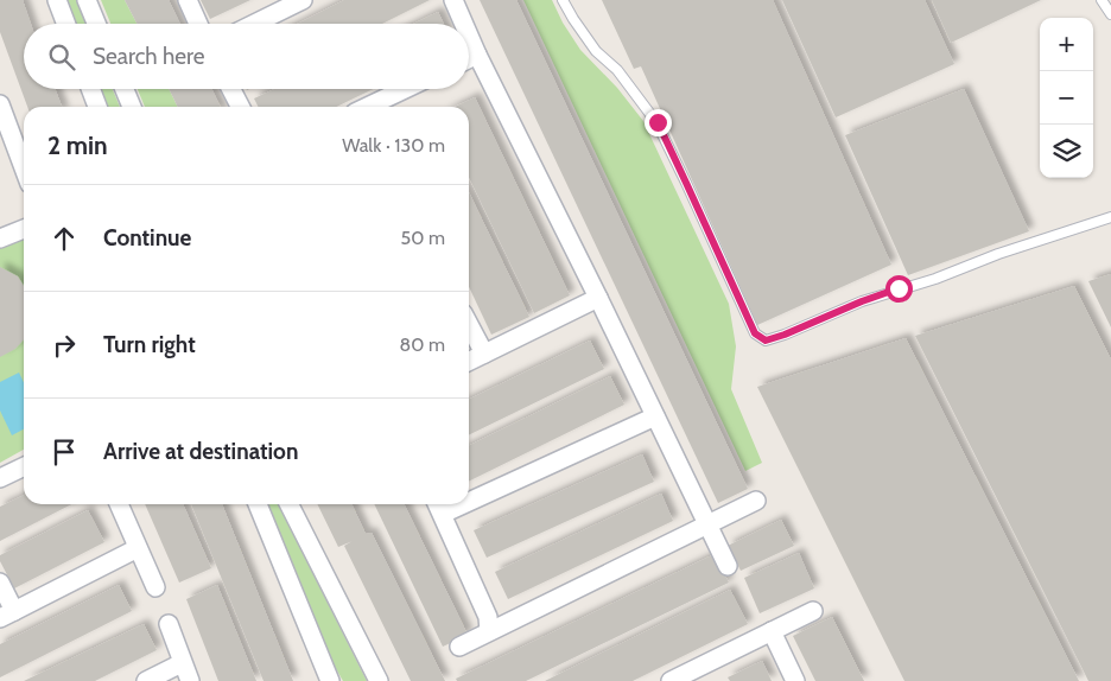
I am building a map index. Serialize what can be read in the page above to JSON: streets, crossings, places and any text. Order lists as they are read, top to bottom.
{
  "page": {
    "map_buttons": ["+", "−"],
    "search": "Search here",
    "heading": ["2 min", "Walk · 130 m"],
    "list": [
      ["Continue", "50 m"],
      ["Turn right", "80 m"],
      "Arrive at destination"
    ]
  }
}
